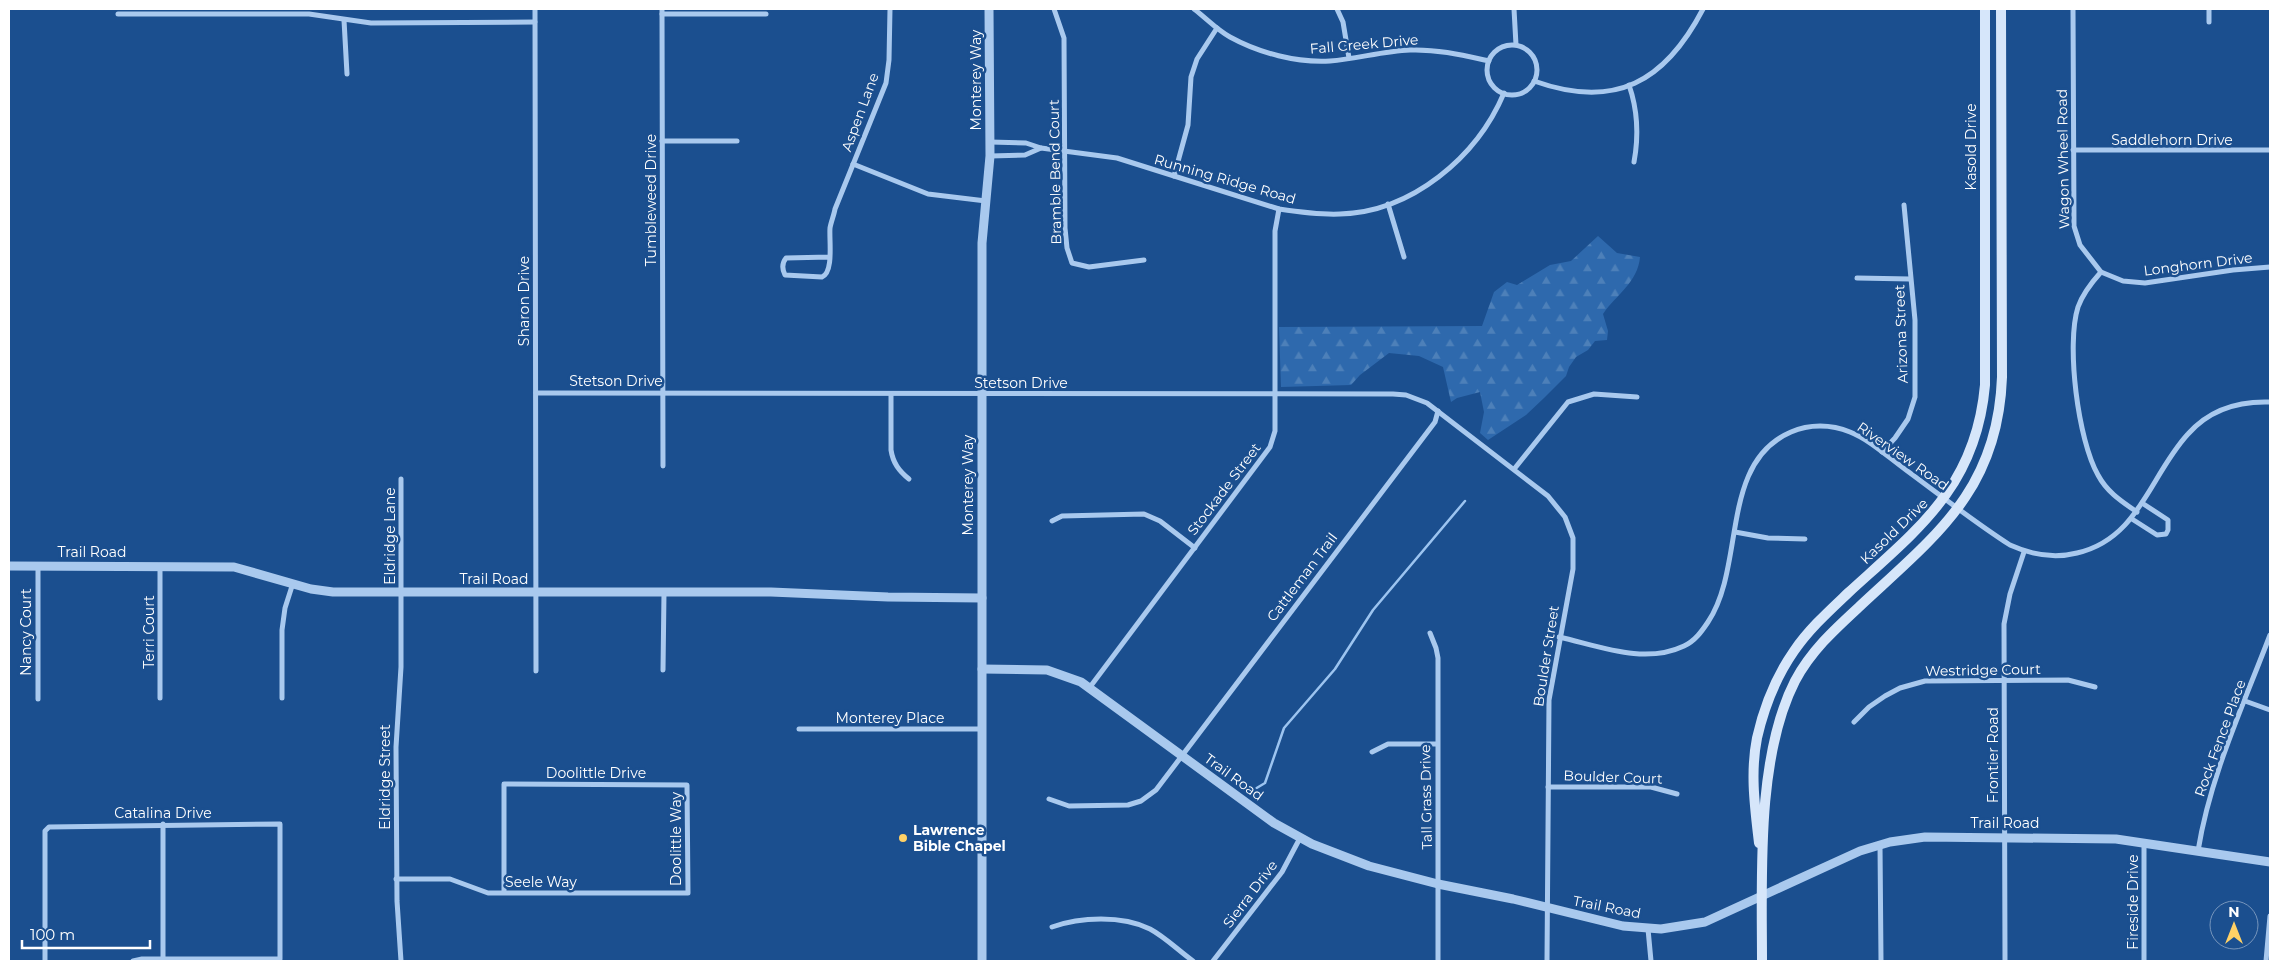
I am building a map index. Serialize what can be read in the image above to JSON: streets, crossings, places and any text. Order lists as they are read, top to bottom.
{
  "streets": {
    "main road": ["Kasold Drive"],
    "street": [
      "Fall Creek Drive",
      "Monterey Way",
      "Aspen Lane",
      "Saddlehorn Drive",
      "Wagon Wheel Road",
      "Bramble Bend Court",
      "Running Ridge Road",
      "Tumbleweed Drive",
      "Longhorn Drive",
      "Sharon Drive",
      "Arizona Street",
      "Stetson Drive",
      "Riverview Road",
      "Stockade Street",
      "Eldridge Lane",
      "Trail Road",
      "Cattleman Trail",
      "Nancy Court",
      "Terri Court",
      "Boulder Street",
      "Westridge Court",
      "Monterey Place",
      "Rock Fence Place",
      "Frontier Road",
      "Doolittle Drive",
      "Eldridge Street",
      "Boulder Court",
      "Tall Grass Drive",
      "Catalina Drive",
      "Doolittle Way",
      "Seele Way",
      "Sierra Drive",
      "Fireside Drive"
    ]
  },
  "crossings": [
    ["Fall Creek Drive", "Running Ridge Road"],
    ["Monterey Way", "Aspen Lane"],
    ["Monterey Way", "Running Ridge Road"],
    ["Monterey Way", "Stetson Drive"],
    ["Monterey Way", "Trail Road"],
    ["Monterey Way", "Monterey Place"],
    ["Saddlehorn Drive", "Wagon Wheel Road"],
    ["Kasold Drive", "Riverview Road"],
    ["Kasold Drive", "Trail Road"],
    ["Wagon Wheel Road", "Longhorn Drive"],
    ["Bramble Bend Court", "Running Ridge Road"],
    ["Running Ridge Road", "Stockade Street"],
    ["Tumbleweed Drive", "Stetson Drive"],
    ["Sharon Drive", "Stetson Drive"],
    ["Sharon Drive", "Trail Road"],
    ["Arizona Street", "Riverview Road"],
    ["Stetson Drive", "Stockade Street"],
    ["Stetson Drive", "Cattleman Trail"],
    ["Stetson Drive", "Boulder Street"],
    ["Riverview Road", "Boulder Street"],
    ["Riverview Road", "Frontier Road"],
    ["Stockade Street", "Trail Road"],
    ["Eldridge Lane", "Trail Road"],
    ["Eldridge Lane", "Eldridge Street"],
    ["Trail Road", "Cattleman Trail"],
    ["Trail Road", "Nancy Court"],
    ["Trail Road", "Terri Court"],
    ["Trail Road", "Boulder Street"],
    ["Trail Road", "Rock Fence Place"],
    ["Trail Road", "Frontier Road"],
    ["Trail Road", "Eldridge Street"],
    ["Trail Road", "Tall Grass Drive"],
    ["Trail Road", "Sierra Drive"],
    ["Trail Road", "Fireside Drive"],
    ["Boulder Street", "Boulder Court"],
    ["Westridge Court", "Frontier Road"],
    ["Doolittle Drive", "Doolittle Way"],
    ["Doolittle Drive", "Seele Way"],
    ["Eldridge Street", "Seele Way"],
    ["Doolittle Way", "Seele Way"]
  ],
  "places": ["Lawrence Bible Chapel"],
  "scale_bar": "100 m",
  "north": "top"
}
